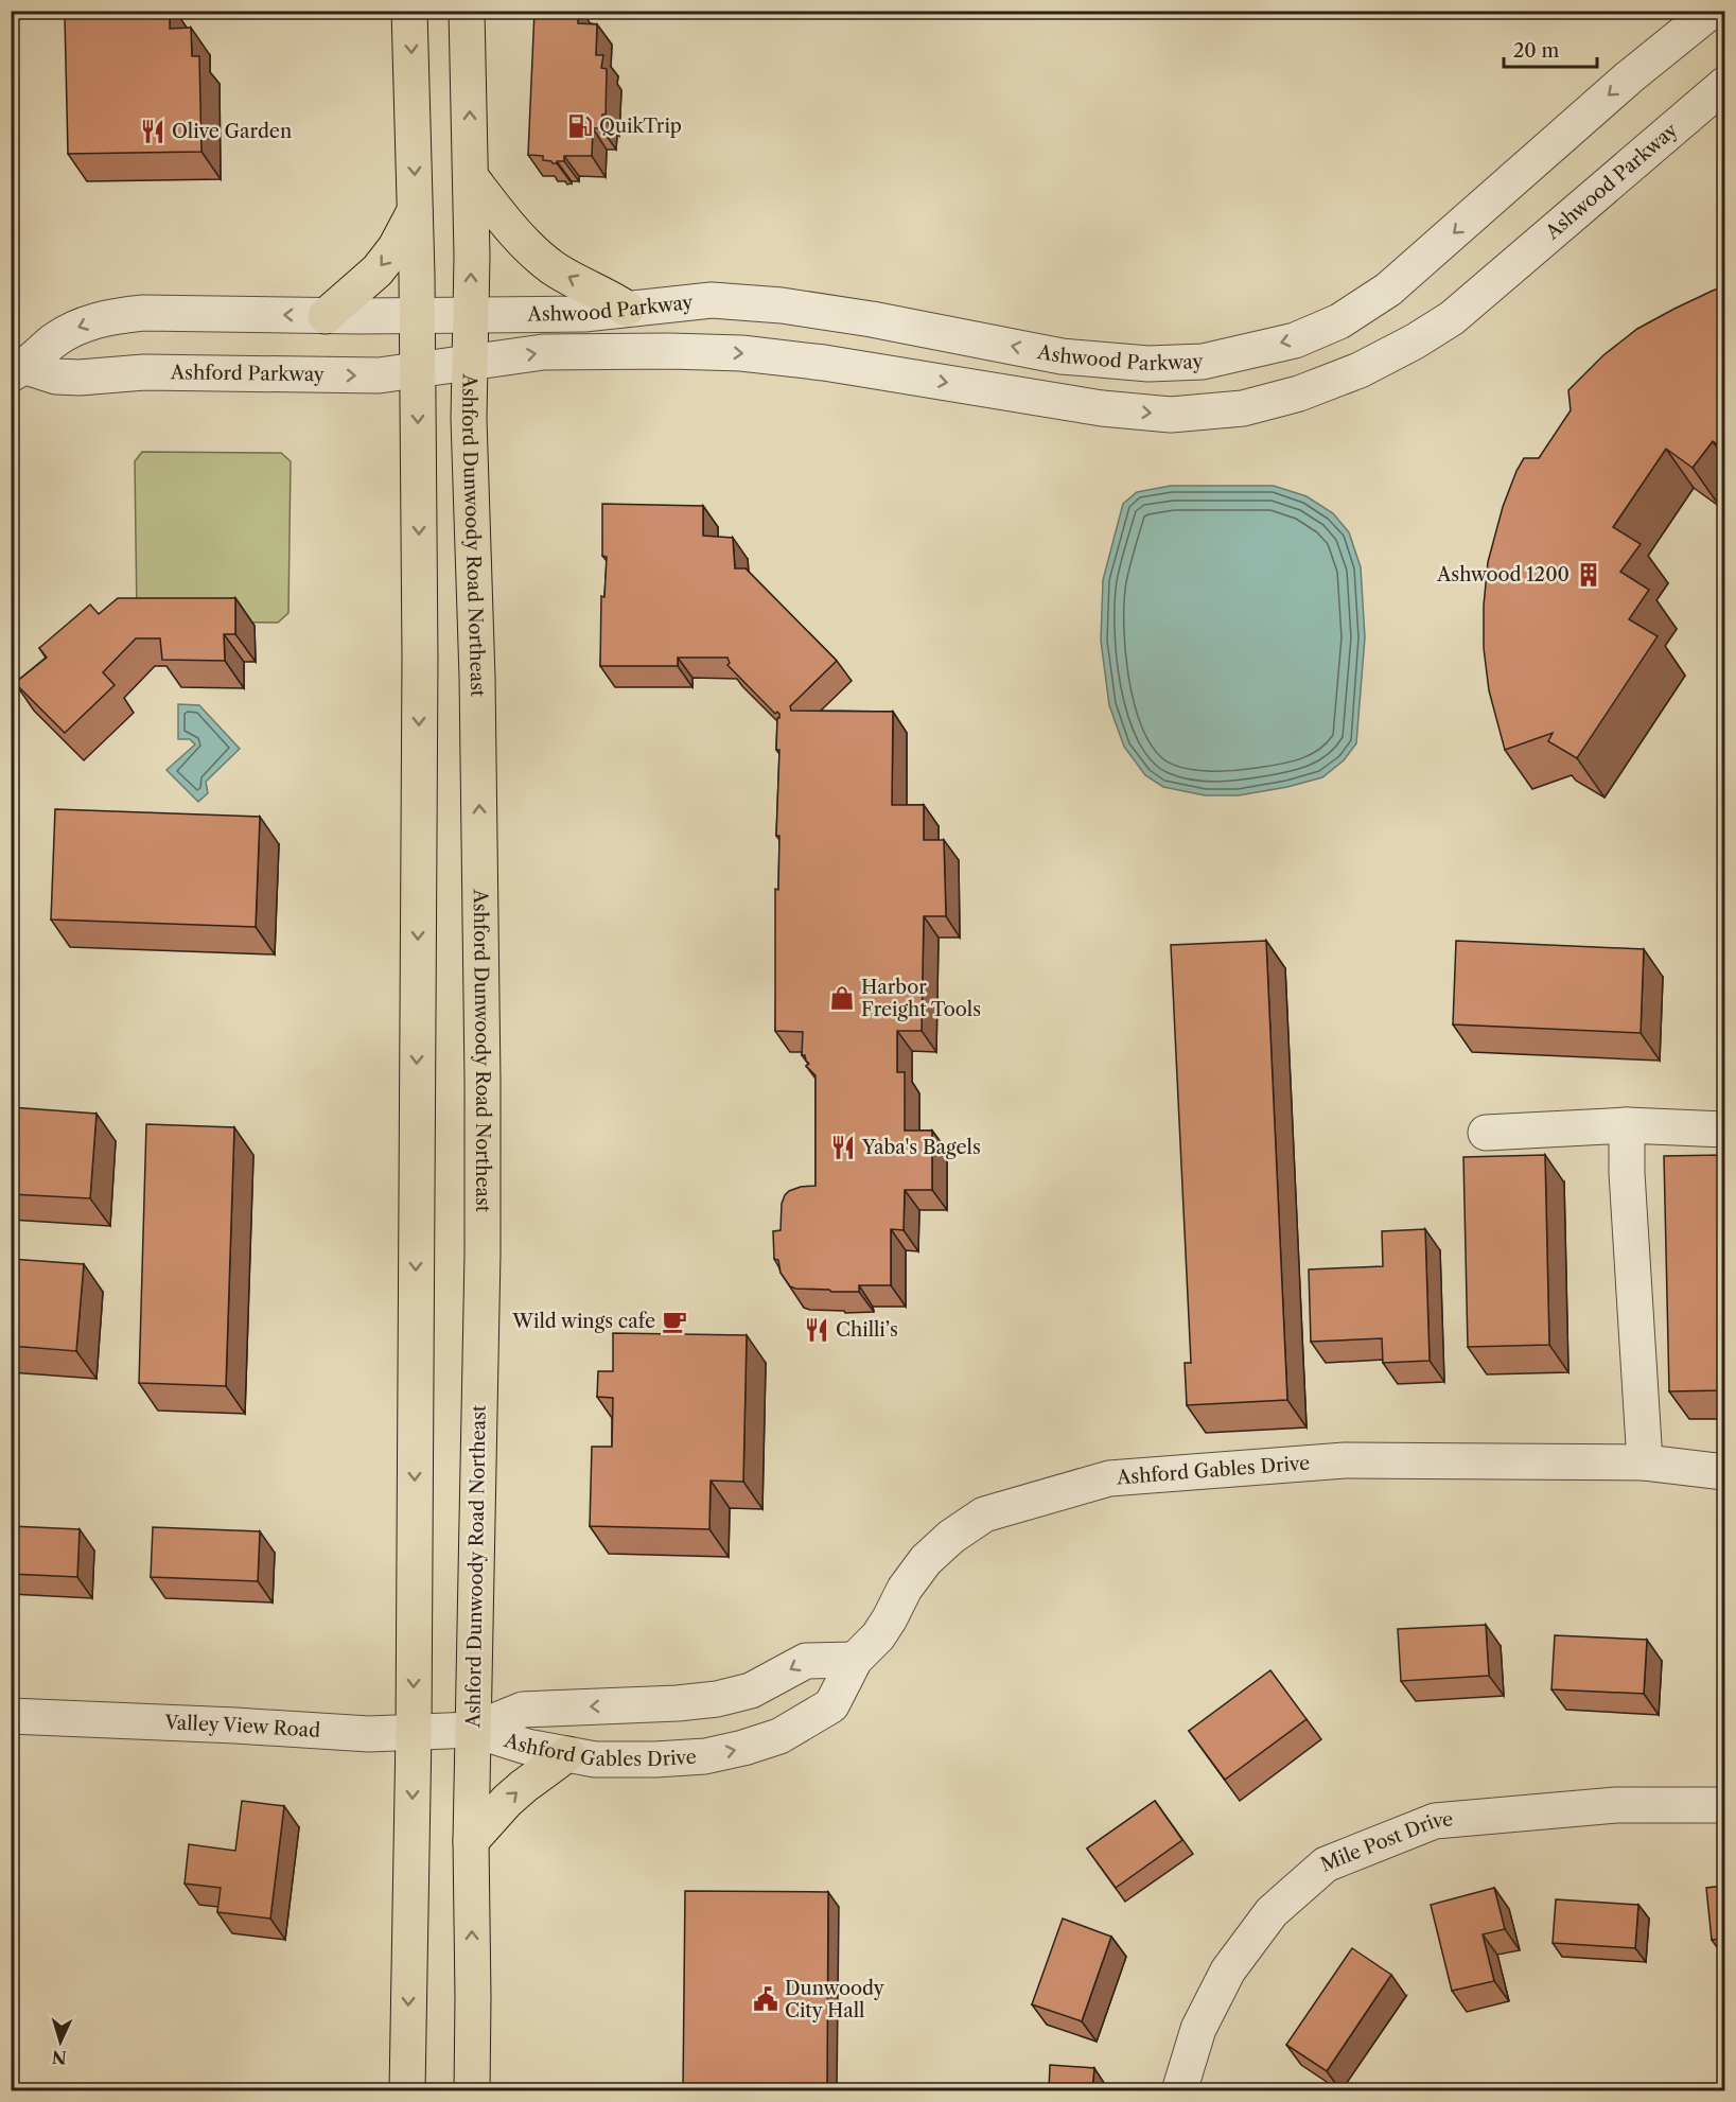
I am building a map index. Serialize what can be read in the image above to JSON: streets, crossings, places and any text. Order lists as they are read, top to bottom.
{
  "streets": {
    "main road": ["Ashford Dunwoody Road Northeast"],
    "street": [
      "Ashwood Parkway",
      "Ashford Parkway",
      "Ashford Gables Drive",
      "Valley View Road",
      "Mile Post Drive"
    ]
  },
  "crossings": [
    ["Ashwood Parkway", "Ashford Parkway"],
    ["Ashwood Parkway", "Ashford Dunwoody Road Northeast"],
    ["Ashford Parkway", "Ashford Dunwoody Road Northeast"],
    ["Ashford Dunwoody Road Northeast", "Ashford Gables Drive"],
    ["Ashford Dunwoody Road Northeast", "Valley View Road"],
    ["Ashford Gables Drive", "Valley View Road"]
  ],
  "places": {
    "fuel station": ["QuikTrip"],
    "restaurant": ["Olive Garden", "Yaba's Bagels", "Chilli’s"],
    "building": ["Ashwood 1200"],
    "shop": ["Harbor Freight Tools"],
    "cafe": ["Wild wings cafe"],
    "public building": ["Dunwoody City Hall"]
  },
  "scale_bar": "20 m",
  "north": "bottom"
}
